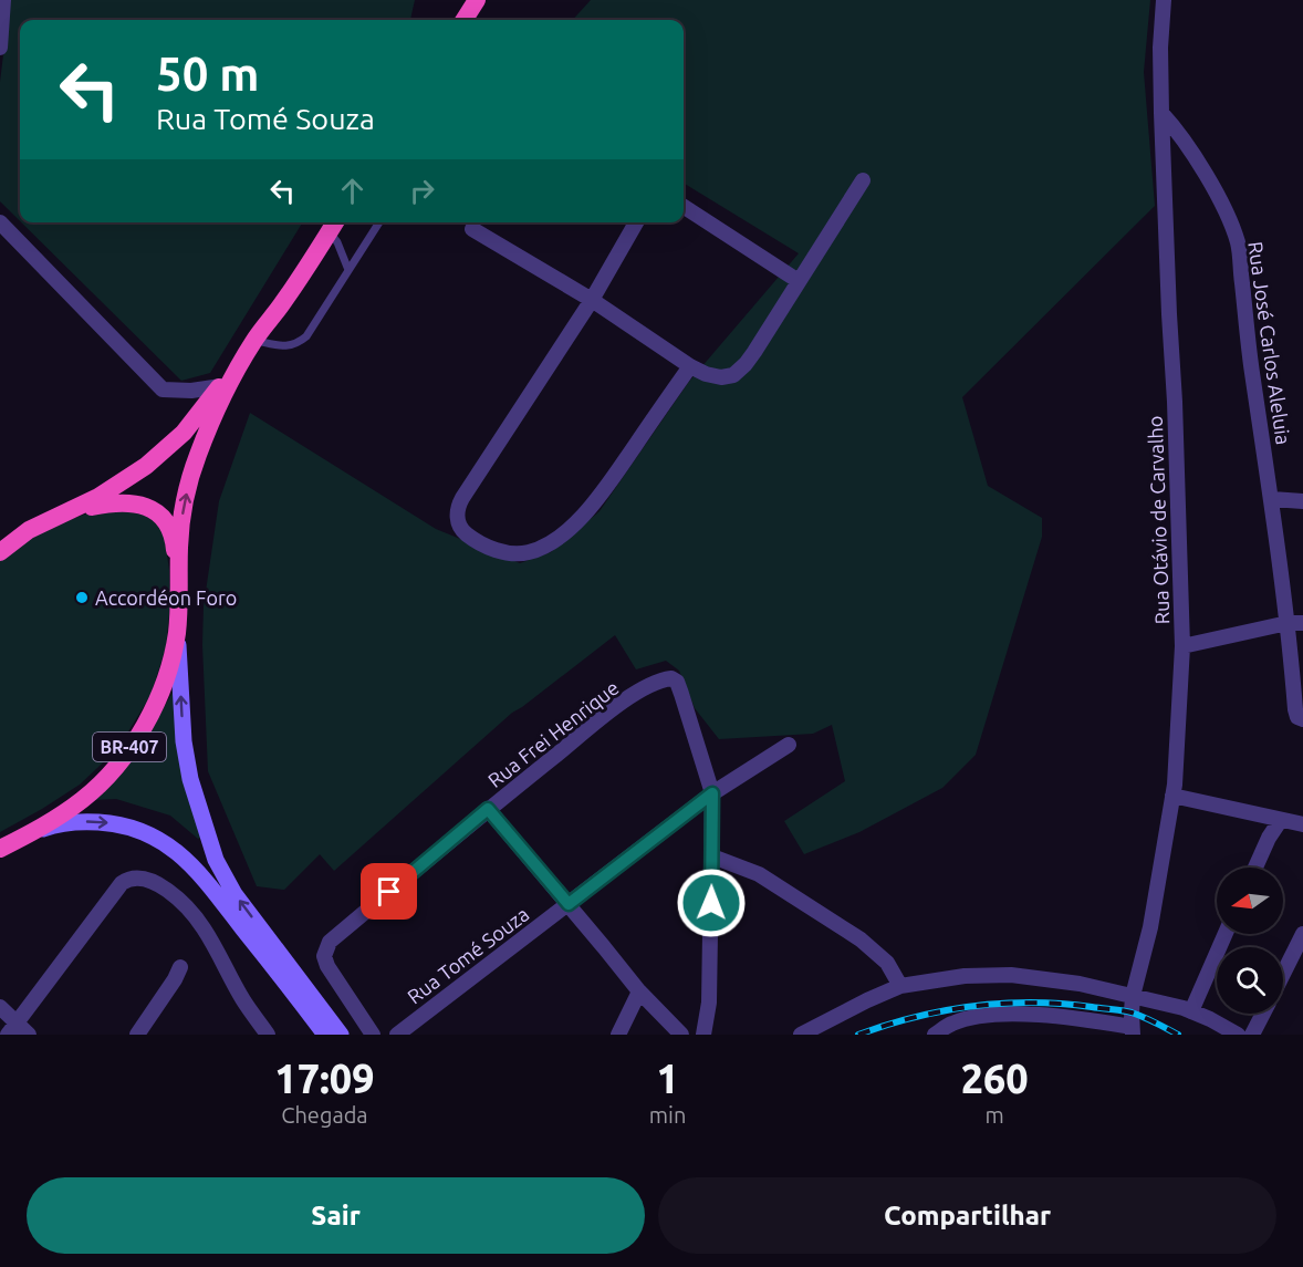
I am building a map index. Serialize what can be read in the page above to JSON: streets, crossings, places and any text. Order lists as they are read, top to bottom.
{
  "streets": {
    "highway": ["BR-407"],
    "street": [
      "Rua José Carlos Aleluia",
      "Rua Otávio de Carvalho",
      "Rua Frei Henrique",
      "Rua Tomé Souza"
    ]
  },
  "crossings": [
    ["Rua José Carlos Aleluia", "Rua Otávio de Carvalho"],
    ["Rua Frei Henrique", "Rua Tomé Souza"]
  ],
  "places": ["Accordéon Foro"],
  "north": "left",
  "page": {
    "turn": ["50 m", "Rua Tomé Souza"],
    "eta": [
      "17:09",
      "Chegada",
      "1",
      "min",
      "260",
      "m"
    ],
    "buttons": ["Sair", "Compartilhar"]
  }
}
